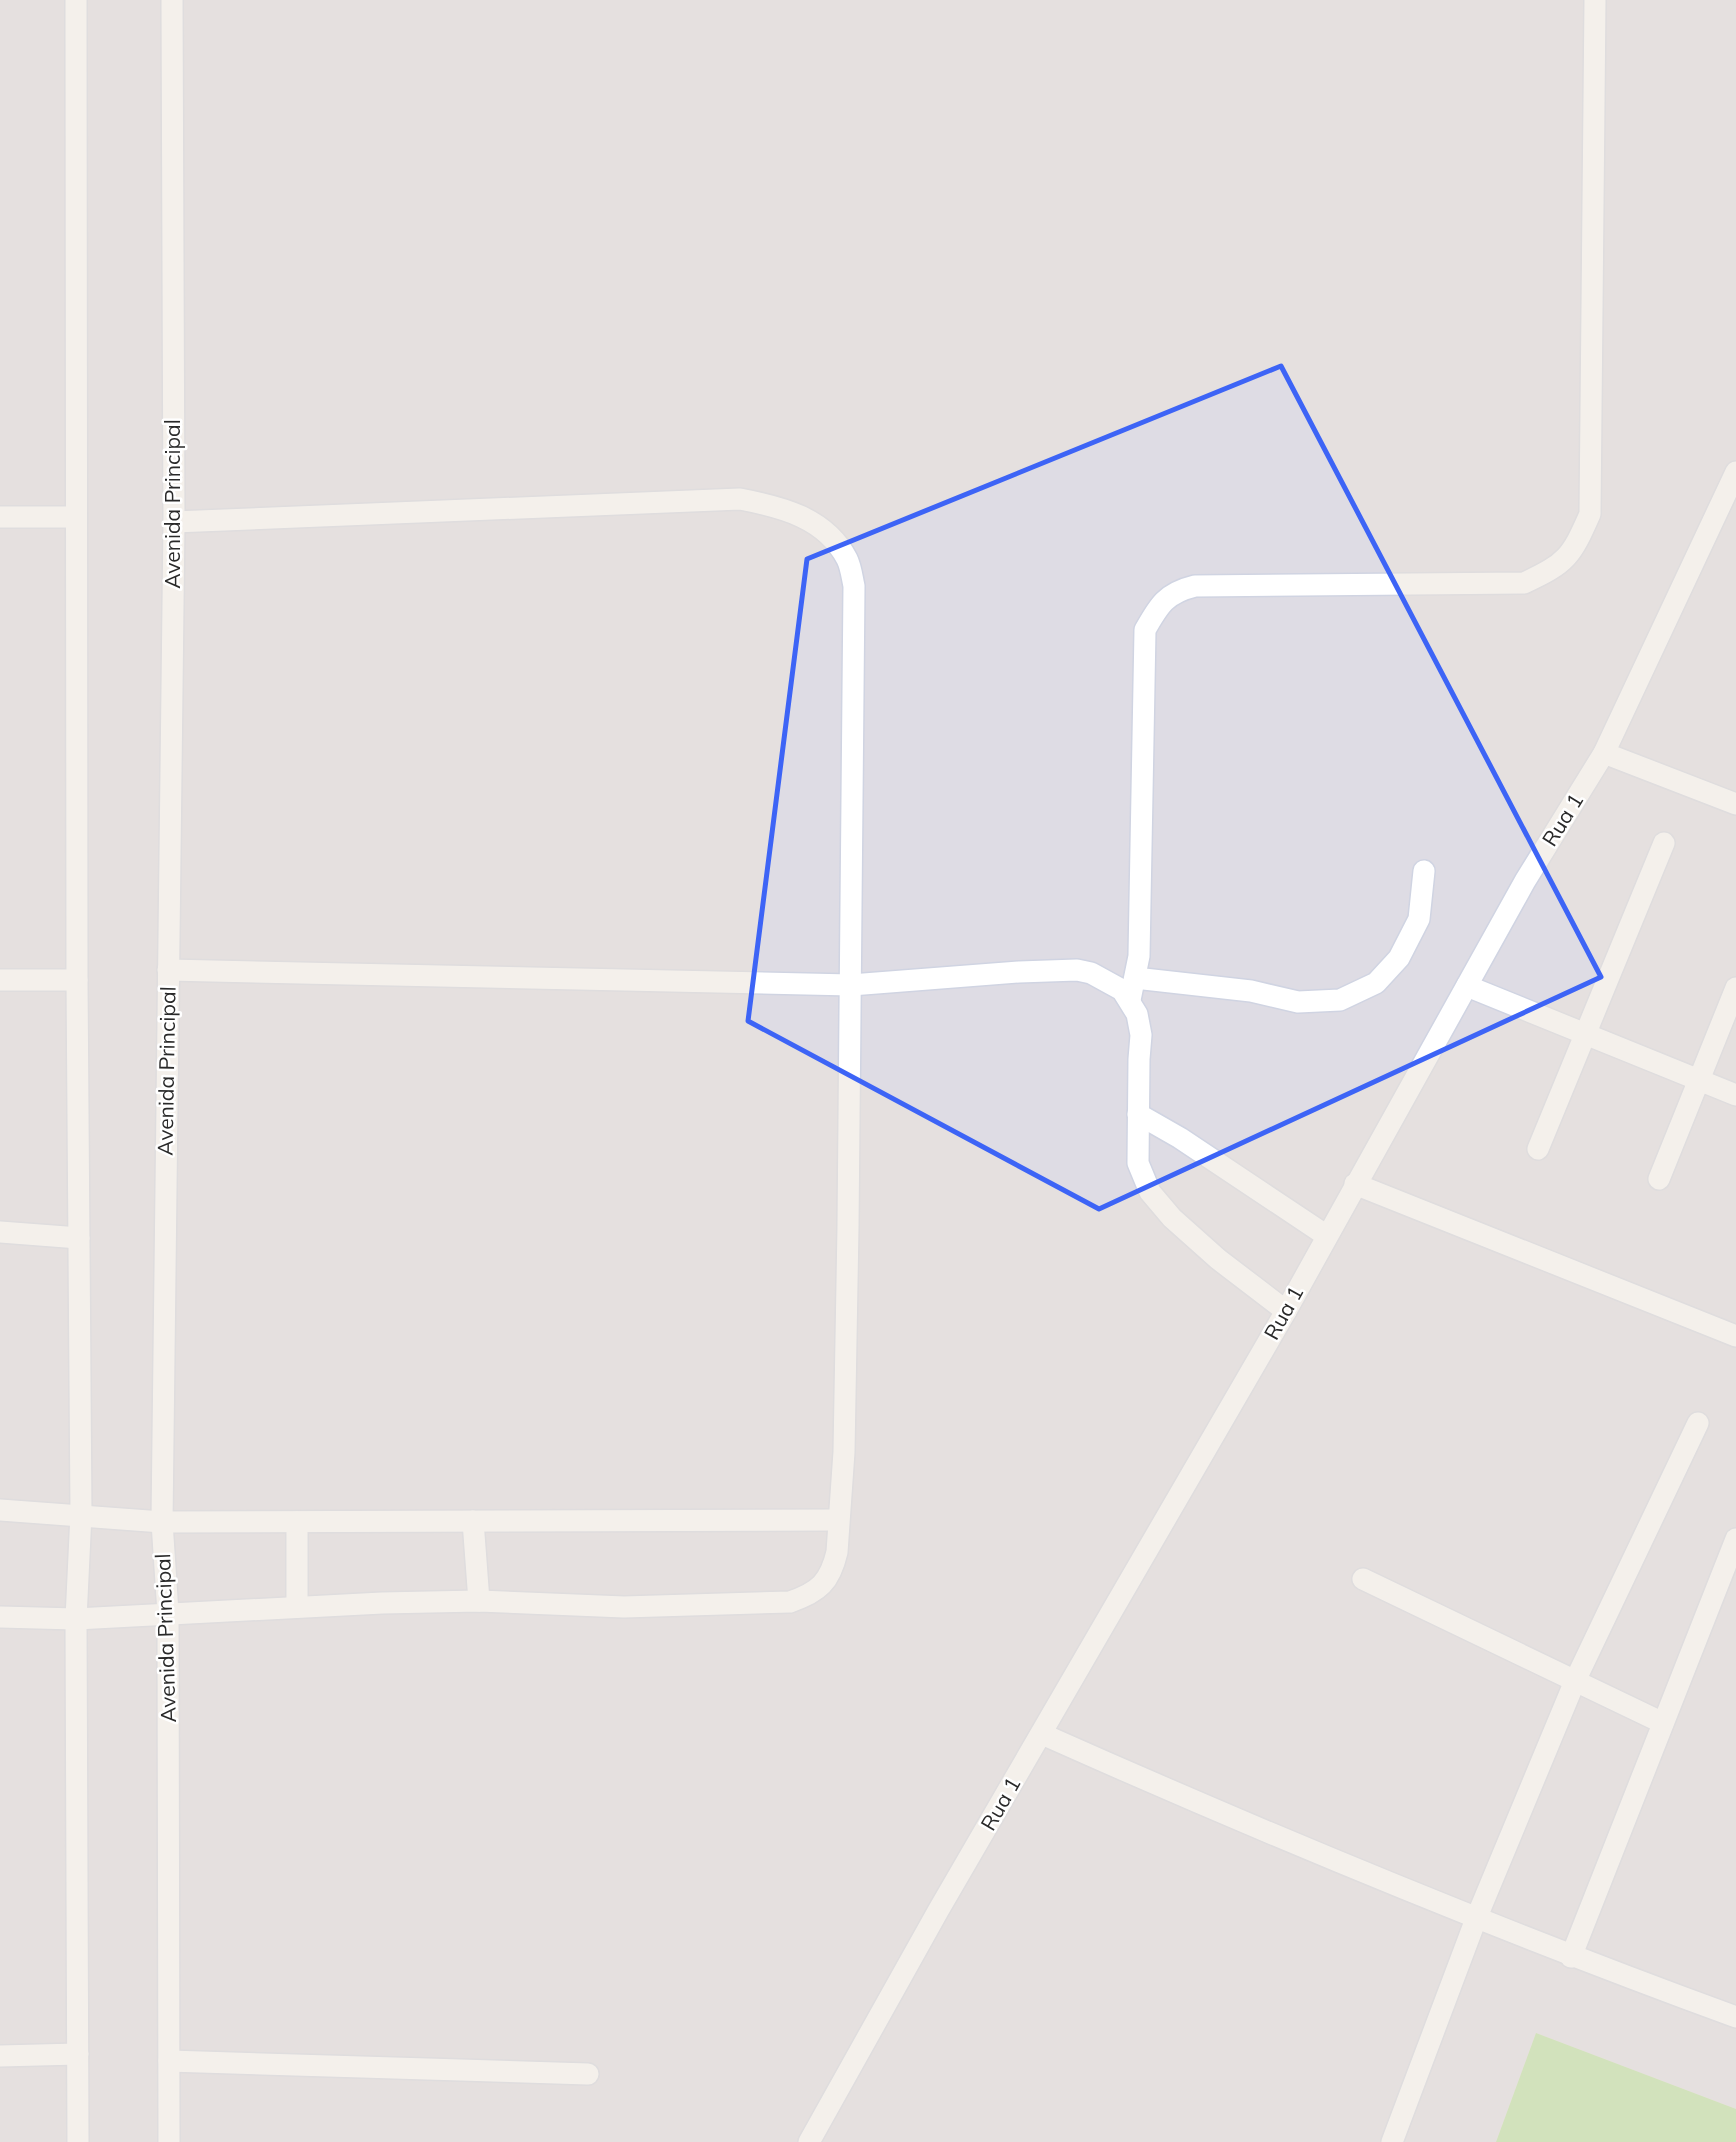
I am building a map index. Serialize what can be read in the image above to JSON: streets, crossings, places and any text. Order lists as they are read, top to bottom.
{
  "streets": {
    "lane": ["Avenida Principal", "Rua 1"]
  }
}
